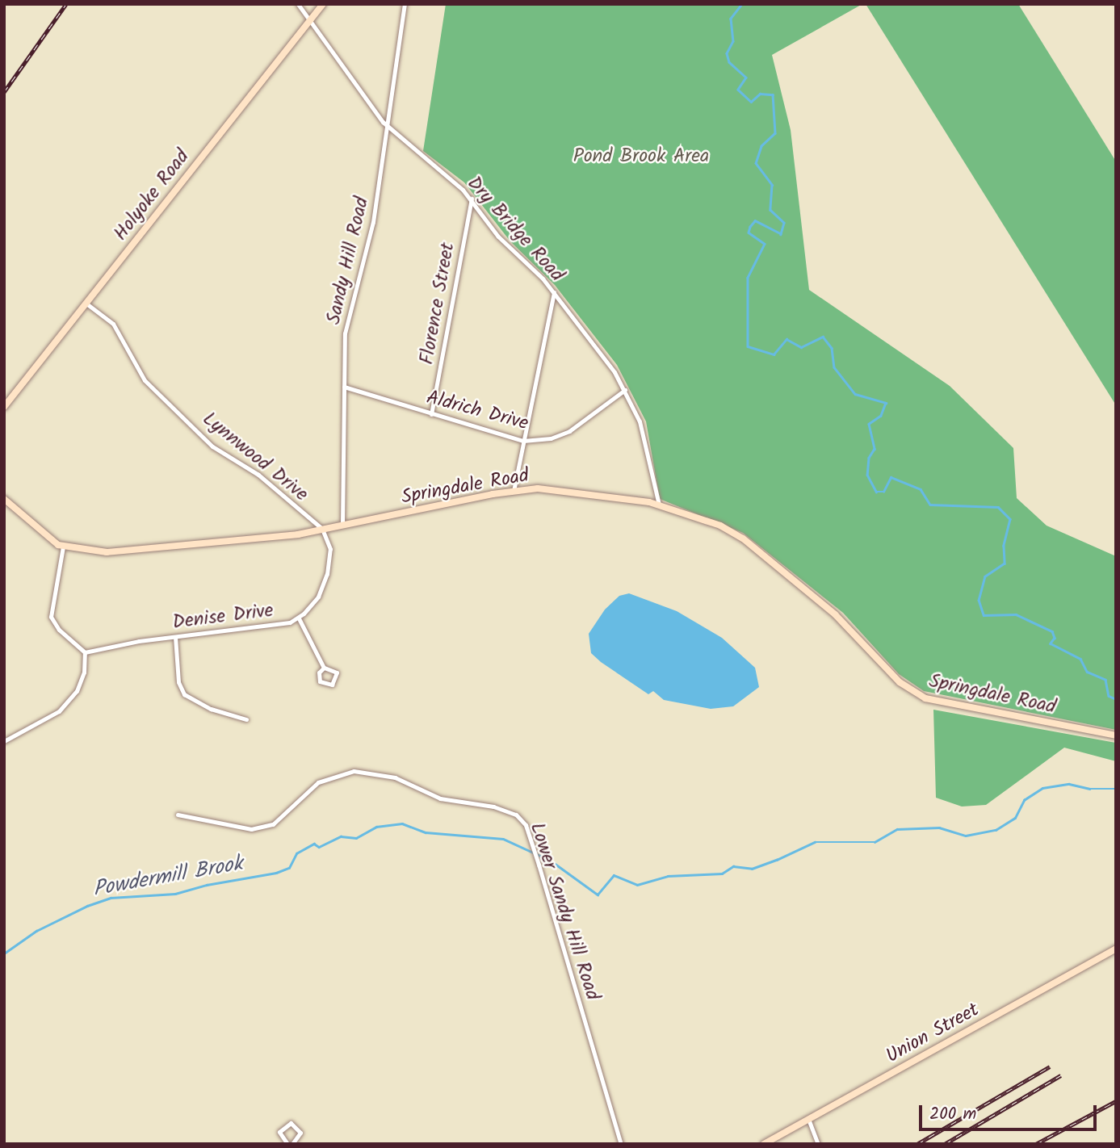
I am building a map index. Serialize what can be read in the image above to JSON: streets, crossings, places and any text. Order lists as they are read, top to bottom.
{
  "streets": {
    "street": [
      "Holyoke Road",
      "Dry Bridge Road",
      "Sandy Hill Road",
      "Florence Street",
      "Aldrich Drive",
      "Lynnwood Drive",
      "Springdale Road",
      "Denise Drive",
      "Lower Sandy Hill Road",
      "Union Street"
    ]
  },
  "crossings": [
    ["Holyoke Road", "Dry Bridge Road"],
    ["Holyoke Road", "Lynnwood Drive"],
    ["Dry Bridge Road", "Sandy Hill Road"],
    ["Dry Bridge Road", "Florence Street"],
    ["Dry Bridge Road", "Aldrich Drive"],
    ["Dry Bridge Road", "Springdale Road"],
    ["Sandy Hill Road", "Aldrich Drive"],
    ["Sandy Hill Road", "Springdale Road"],
    ["Florence Street", "Aldrich Drive"],
    ["Lynnwood Drive", "Springdale Road"],
    ["Lynnwood Drive", "Denise Drive"],
    ["Springdale Road", "Denise Drive"]
  ],
  "water": ["Powdermill Brook"],
  "parks": ["Pond Brook Area"],
  "scale_bar": "200 m"
}
